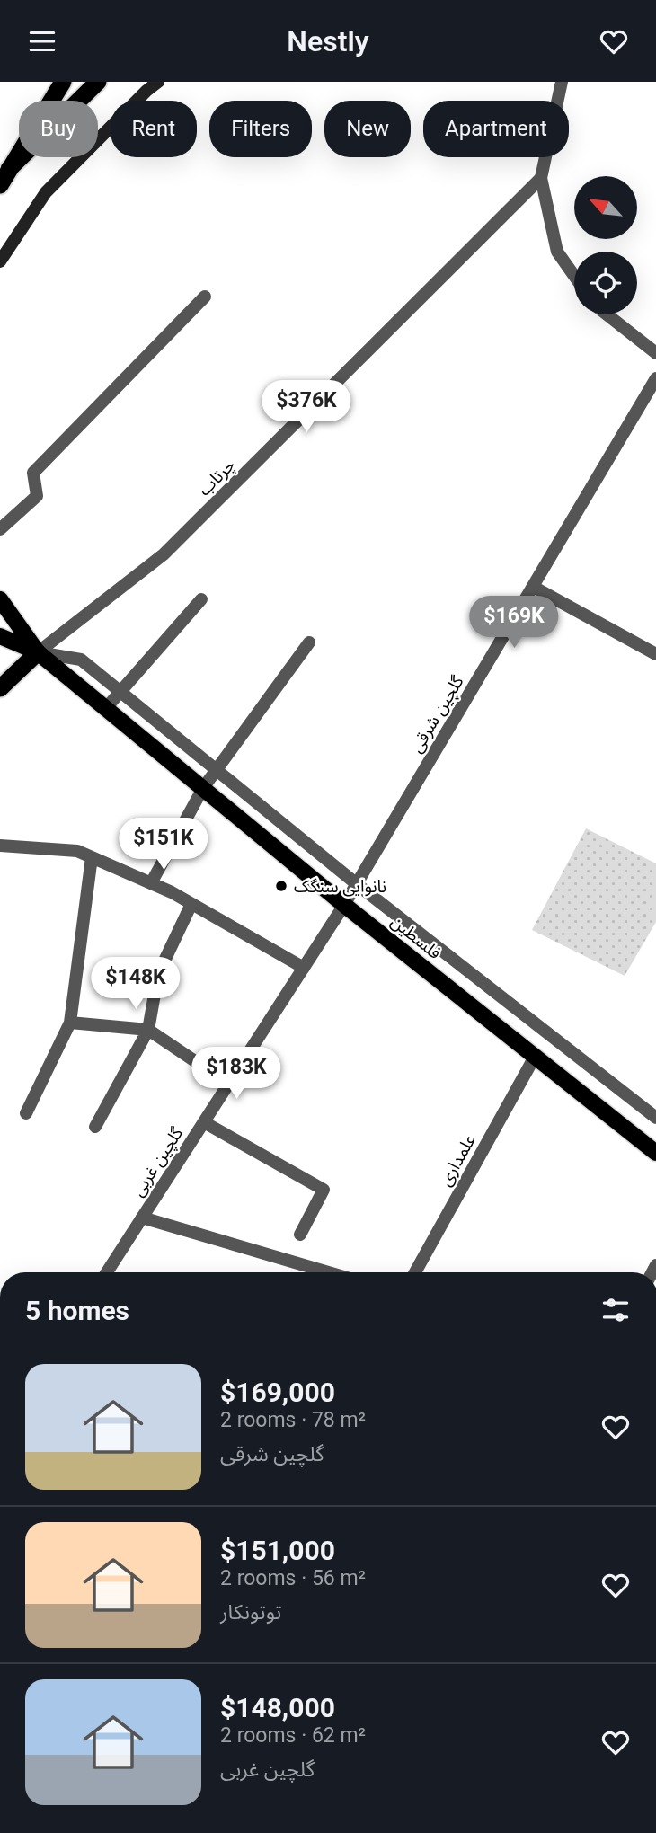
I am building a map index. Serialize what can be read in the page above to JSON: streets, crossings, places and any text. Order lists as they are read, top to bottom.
{
  "streets": {
    "main road": ["فلسطین"],
    "street": [
      "چرتاب",
      "گلچین شرقی",
      "علمداری",
      "گلچین غربی"
    ]
  },
  "crossings": [
    ["چرتاب", "فلسطین"],
    ["گلچین شرقی", "فلسطین"],
    ["گلچین شرقی", "گلچین غربی"],
    ["فلسطین", "علمداری"],
    ["فلسطین", "گلچین غربی"]
  ],
  "places": ["نانوایی سنگک"],
  "north": "top left",
  "page": {
    "header": "Nestly",
    "chip": [
      "Buy",
      "Rent",
      "Filters",
      "New",
      "Apartment"
    ],
    "price": [
      "$376K",
      "$169K",
      "$151K",
      "$148K",
      "$183K"
    ],
    "heading": "5 homes",
    "list": [
      {
        "name": "$169,000",
        "note": "2 rooms · 78 m² · گلچین شرقی"
      },
      {
        "name": "$151,000",
        "note": "2 rooms · 56 m² · توتونکار"
      },
      {
        "name": "$148,000",
        "note": "2 rooms · 62 m² · گلچین غربی"
      }
    ]
  }
}
